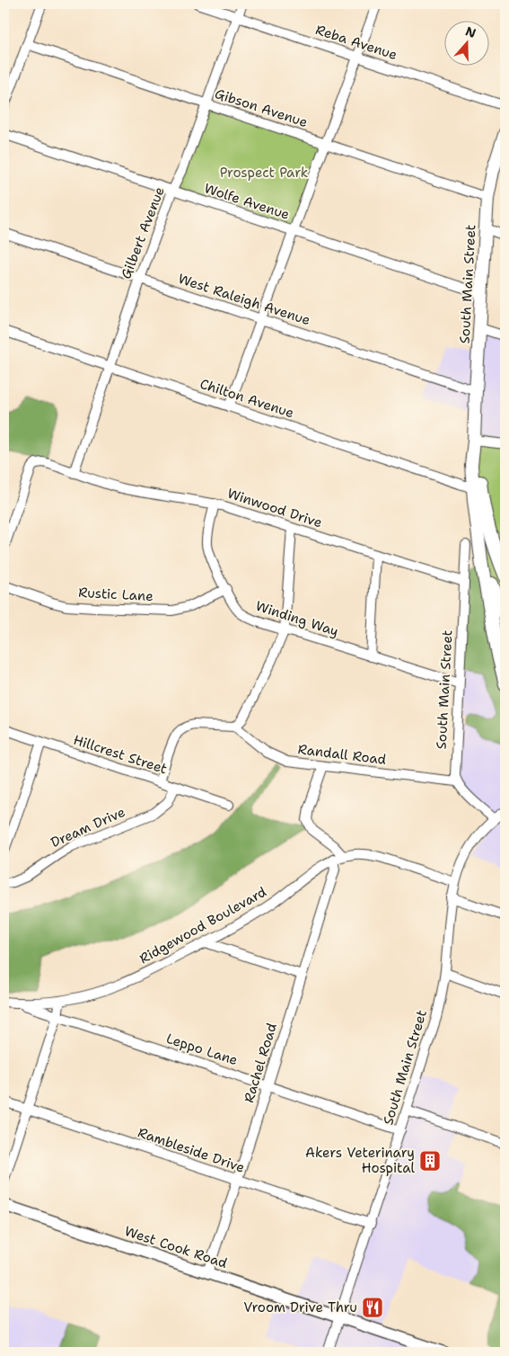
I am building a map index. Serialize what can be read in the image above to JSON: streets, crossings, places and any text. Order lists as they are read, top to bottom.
{
  "streets": {
    "highway": ["South Main Street"],
    "main road": ["West Cook Road"],
    "street": [
      "Reba Avenue",
      "Gibson Avenue",
      "Wolfe Avenue",
      "Gilbert Avenue",
      "West Raleigh Avenue",
      "Chilton Avenue",
      "Winwood Drive",
      "Rustic Lane",
      "Winding Way",
      "Hillcrest Street",
      "Randall Road",
      "Dream Drive",
      "Ridgewood Boulevard",
      "Leppo Lane",
      "Rachel Road",
      "Rambleside Drive"
    ]
  },
  "crossings": [
    ["Reba Avenue", "Gilbert Avenue"],
    ["Gibson Avenue", "Gilbert Avenue"],
    ["Gibson Avenue", "South Main Street"],
    ["Wolfe Avenue", "Gilbert Avenue"],
    ["Wolfe Avenue", "South Main Street"],
    ["Gilbert Avenue", "West Raleigh Avenue"],
    ["Gilbert Avenue", "Chilton Avenue"],
    ["Gilbert Avenue", "Winwood Drive"],
    ["South Main Street", "West Raleigh Avenue"],
    ["South Main Street", "Chilton Avenue"],
    ["South Main Street", "Winwood Drive"],
    ["South Main Street", "Winding Way"],
    ["South Main Street", "Randall Road"],
    ["South Main Street", "Ridgewood Boulevard"],
    ["South Main Street", "Leppo Lane"],
    ["South Main Street", "Rambleside Drive"],
    ["South Main Street", "West Cook Road"],
    ["Winwood Drive", "Winding Way"],
    ["Rustic Lane", "Winding Way"],
    ["Hillcrest Street", "Dream Drive"],
    ["Ridgewood Boulevard", "Leppo Lane"],
    ["Ridgewood Boulevard", "Rachel Road"],
    ["Leppo Lane", "Rachel Road"],
    ["Rachel Road", "Rambleside Drive"],
    ["Rachel Road", "West Cook Road"]
  ],
  "parks": ["Prospect Park"],
  "places": {
    "building": ["Akers Veterinary Hospital"],
    "restaurant": ["Vroom Drive Thru"]
  },
  "north": "top"
}
